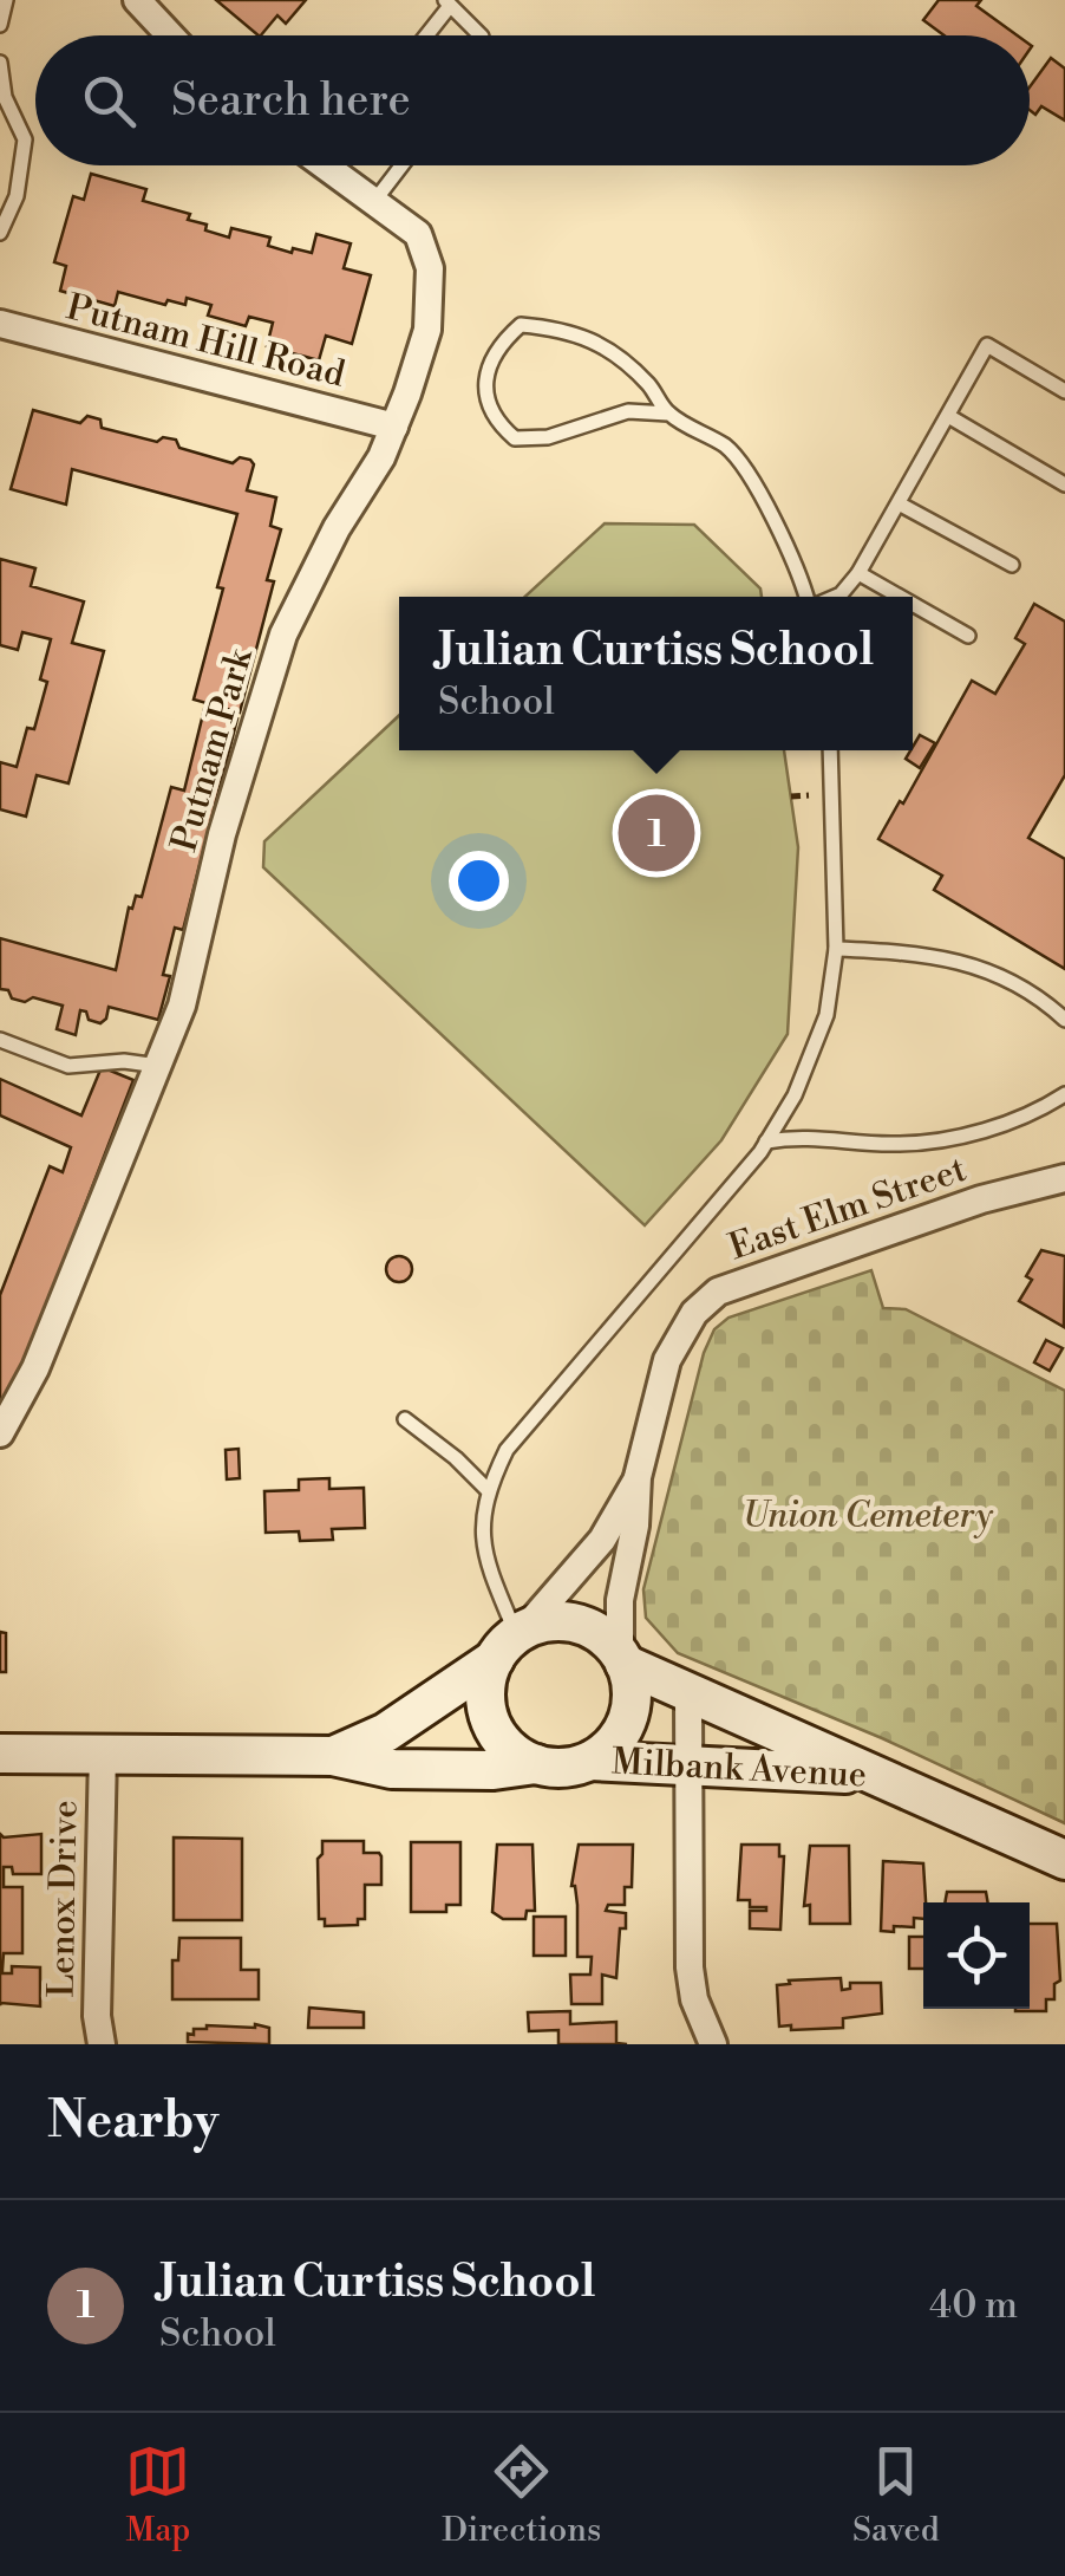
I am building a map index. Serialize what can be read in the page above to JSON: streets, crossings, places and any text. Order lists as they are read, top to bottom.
{
  "streets": {
    "main road": ["Milbank Avenue"],
    "street": [
      "Putnam Hill Road",
      "Putnam Park",
      "East Elm Street",
      "Lenox Drive"
    ]
  },
  "crossings": [
    ["Putnam Hill Road", "Putnam Park"],
    ["East Elm Street", "Milbank Avenue"]
  ],
  "parks": ["Union Cemetery"],
  "page": {
    "search": "Search here",
    "popup": ["Julian Curtiss School", "School"],
    "pins": "1",
    "heading": "Nearby",
    "list": [
      {
        "mark": "1",
        "name": "Julian Curtiss School",
        "note": "School",
        "value": "40 m"
      }
    ],
    "nav": ["Map", "Directions", "Saved"]
  }
}
